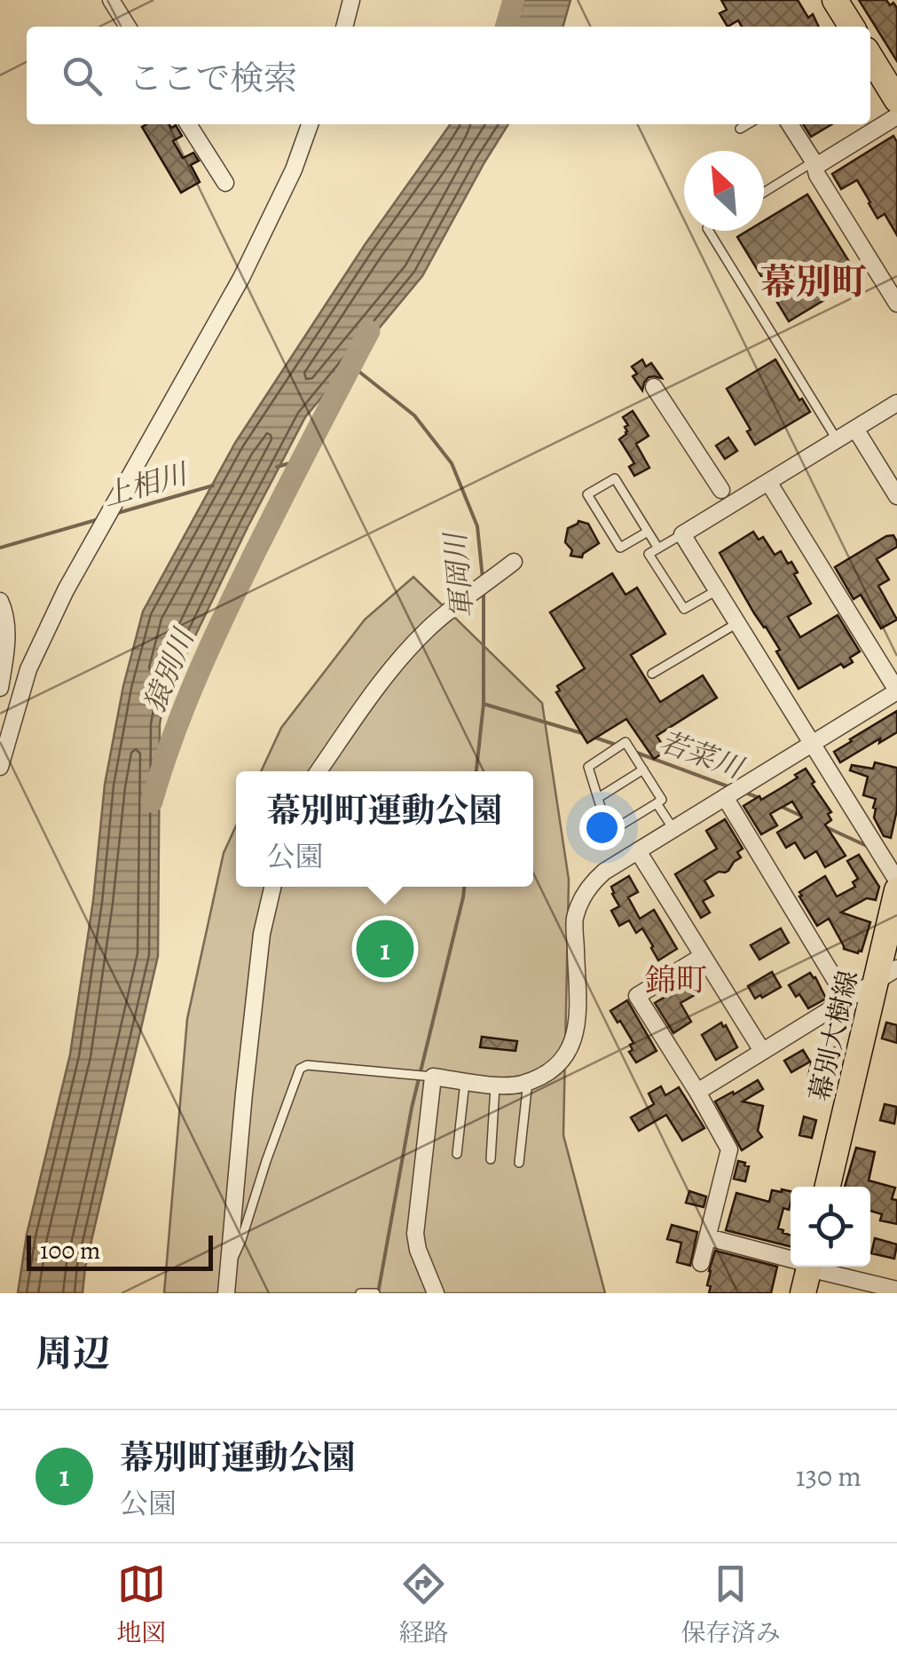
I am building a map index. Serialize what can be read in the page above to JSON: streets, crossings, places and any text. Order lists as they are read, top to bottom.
{
  "streets": {
    "main road": ["幕別大樹線"]
  },
  "districts": ["幕別町", "錦町"],
  "water": [
    "上相川",
    "軍岡川",
    "猿別川",
    "若菜川"
  ],
  "scale_bar": "100 m",
  "north": "top left",
  "page": {
    "search": "ここで検索",
    "popup": ["幕別町運動公園", "公園"],
    "pins": "1",
    "scale": "100 m",
    "heading": "周辺",
    "list": [
      {
        "mark": "1",
        "name": "幕別町運動公園",
        "note": "公園",
        "value": "130 m"
      }
    ],
    "nav": ["地図", "経路", "保存済み"]
  }
}
